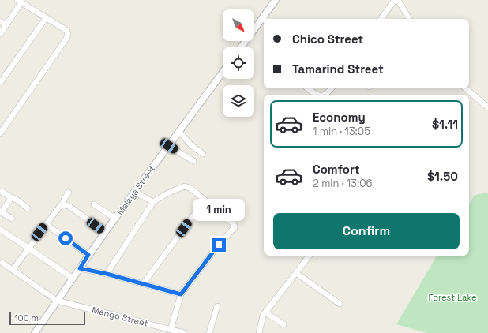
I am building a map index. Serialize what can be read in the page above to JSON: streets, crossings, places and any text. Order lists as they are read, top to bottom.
{
  "streets": {
    "street": ["Malaya Street", "Mango Street"]
  },
  "crossings": [
    ["Malaya Street", "Mango Street"]
  ],
  "parks": ["Forest Lake"],
  "scale_bar": "100 m",
  "north": "bottom right",
  "page": {
    "banner": ["Chico Street", "Tamarind Street"],
    "list": [
      {
        "name": "Economy",
        "note": "1 min · 13:05",
        "value": "$1.11"
      },
      {
        "name": "Comfort",
        "note": "2 min · 13:06",
        "value": "$1.50"
      }
    ],
    "bubble": "1 min",
    "buttons": "Confirm",
    "scale": "100 m"
  }
}
